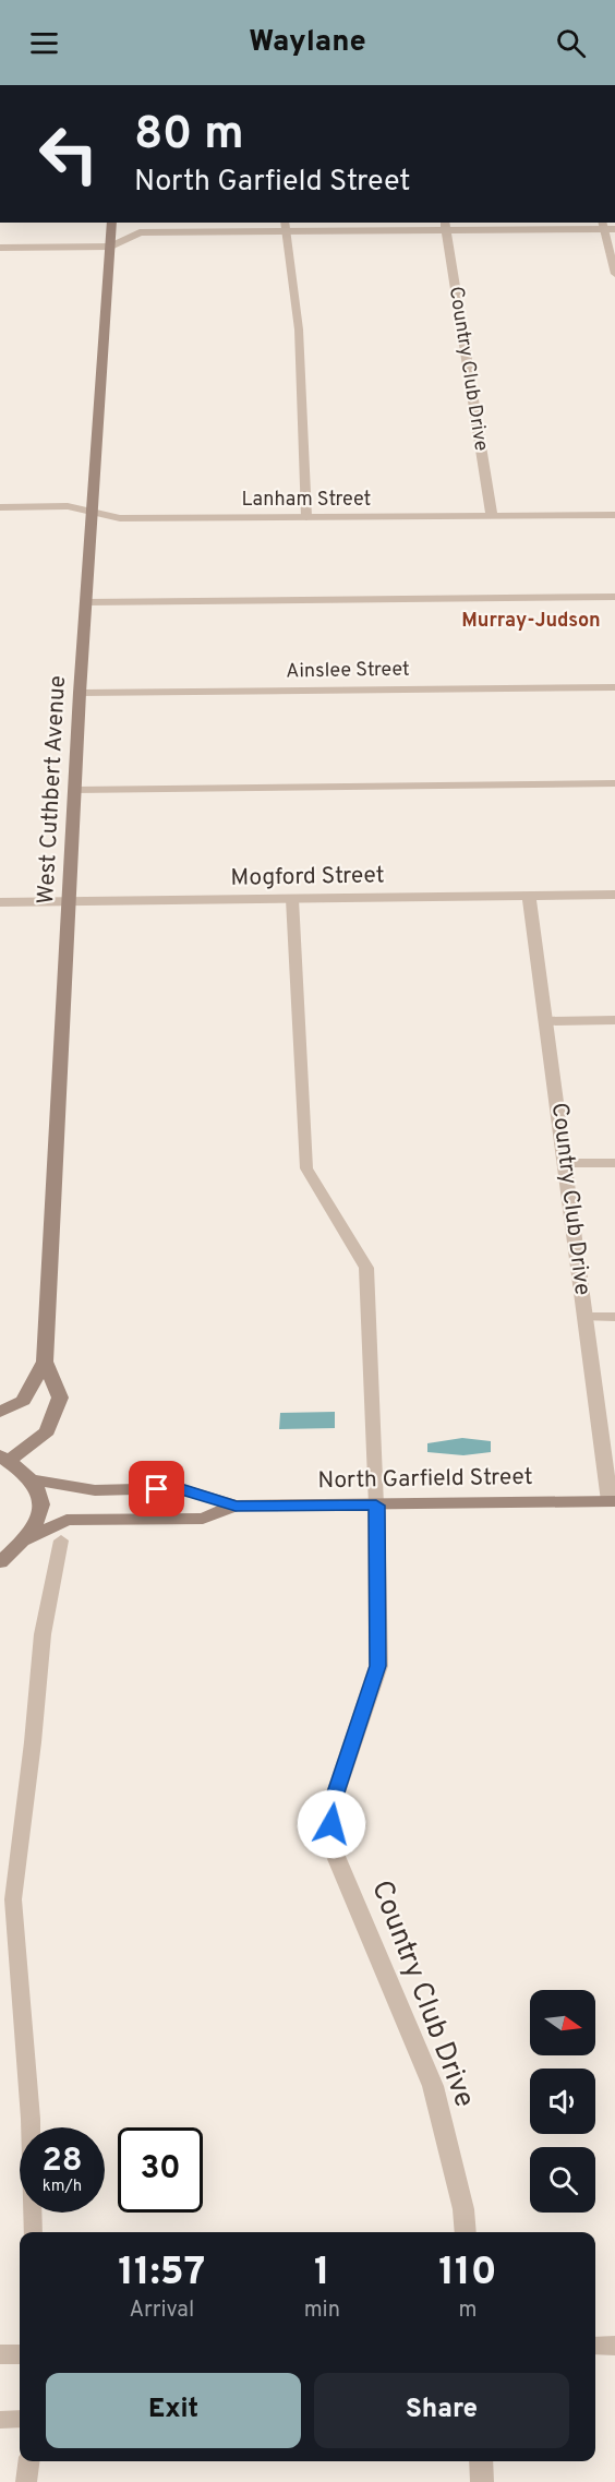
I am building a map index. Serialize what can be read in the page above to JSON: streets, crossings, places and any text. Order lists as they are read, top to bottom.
{
  "streets": {
    "street": [
      "Country Club Drive",
      "Lanham Street",
      "Ainslee Street",
      "West Cuthbert Avenue",
      "Mogford Street",
      "North Garfield Street"
    ]
  },
  "crossings": [
    ["Country Club Drive", "Lanham Street"],
    ["Country Club Drive", "Mogford Street"],
    ["Country Club Drive", "North Garfield Street"],
    ["Lanham Street", "West Cuthbert Avenue"],
    ["Ainslee Street", "West Cuthbert Avenue"],
    ["West Cuthbert Avenue", "Mogford Street"]
  ],
  "districts": ["Murray-Judson"],
  "north": "right",
  "page": {
    "header": "Waylane",
    "turn": ["80 m", "North Garfield Street"],
    "speed": "28 km/h",
    "limit": "30",
    "eta": [
      "11:57",
      "Arrival",
      "1",
      "min",
      "110",
      "m"
    ],
    "buttons": ["Exit", "Share"]
  }
}
